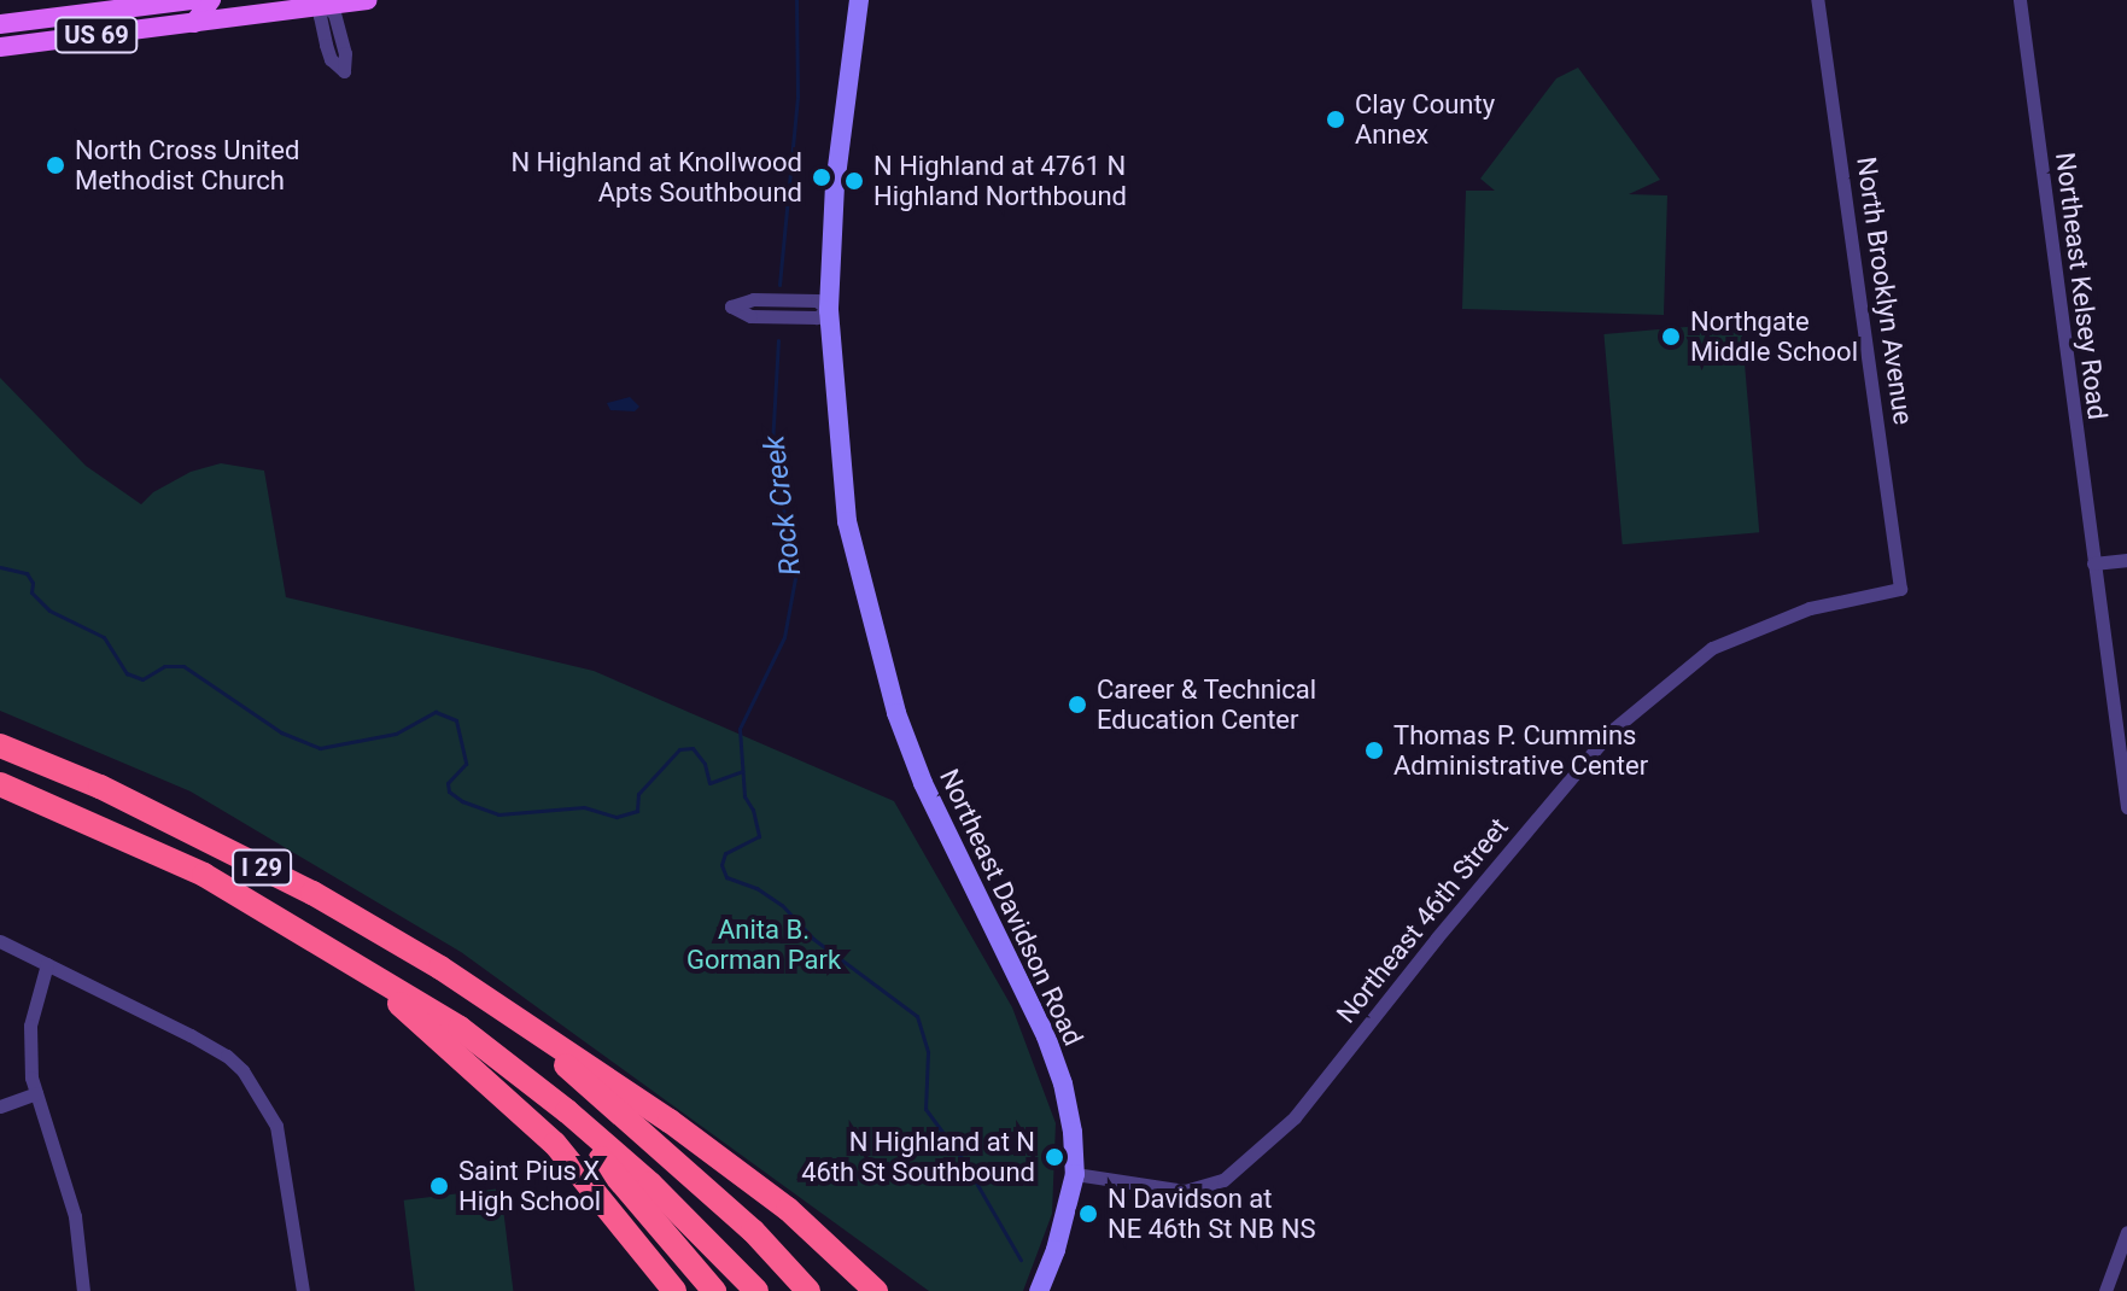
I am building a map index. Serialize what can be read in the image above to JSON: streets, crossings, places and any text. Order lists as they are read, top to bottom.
{
  "streets": {
    "highway": ["I 29"],
    "main road": ["US 69"],
    "street": [
      "Northeast Kelsey Road",
      "North Brooklyn Avenue",
      "Northeast Davidson Road",
      "Northeast 46th Street"
    ]
  },
  "crossings": [
    ["North Brooklyn Avenue", "Northeast 46th Street"],
    ["Northeast Davidson Road", "Northeast 46th Street"]
  ],
  "water": ["Rock Creek"],
  "parks": ["Anita B. Gorman Park"],
  "places": [
    "Clay County Annex",
    "North Cross United Methodist Church",
    "N Highland at Knollwood Apts Southbound",
    "N Highland at 4761 N Highland Northbound",
    "Northgate Middle School",
    "Career & Technical Education Center",
    "Thomas P. Cummins Administrative Center",
    "N Highland at N 46th St Southbound",
    "Saint Pius X High School",
    "N Davidson at NE 46th St NB NS"
  ]
}
